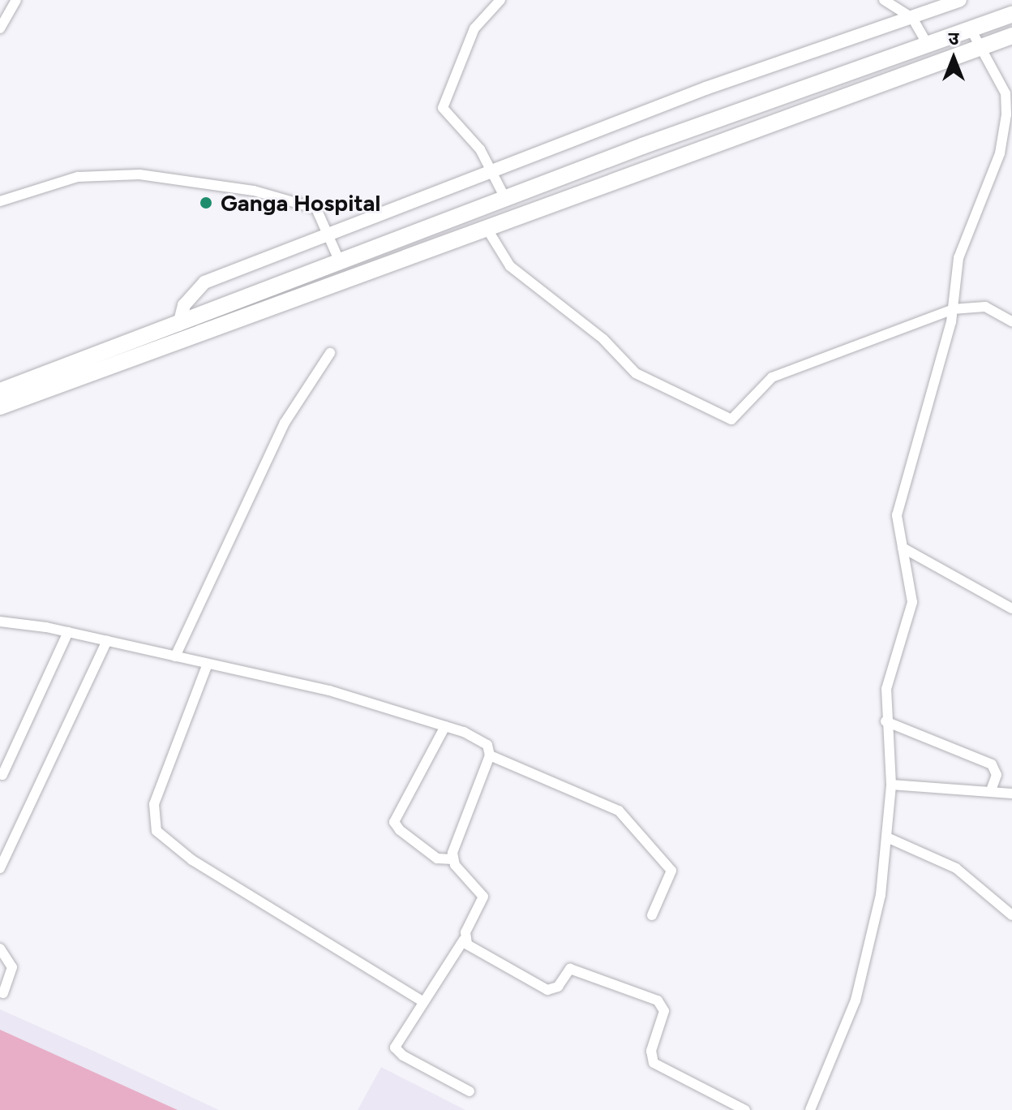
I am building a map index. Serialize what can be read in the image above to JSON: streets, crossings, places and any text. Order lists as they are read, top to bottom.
{
  "places": ["Ganga Hospital"],
  "north": "top"
}
